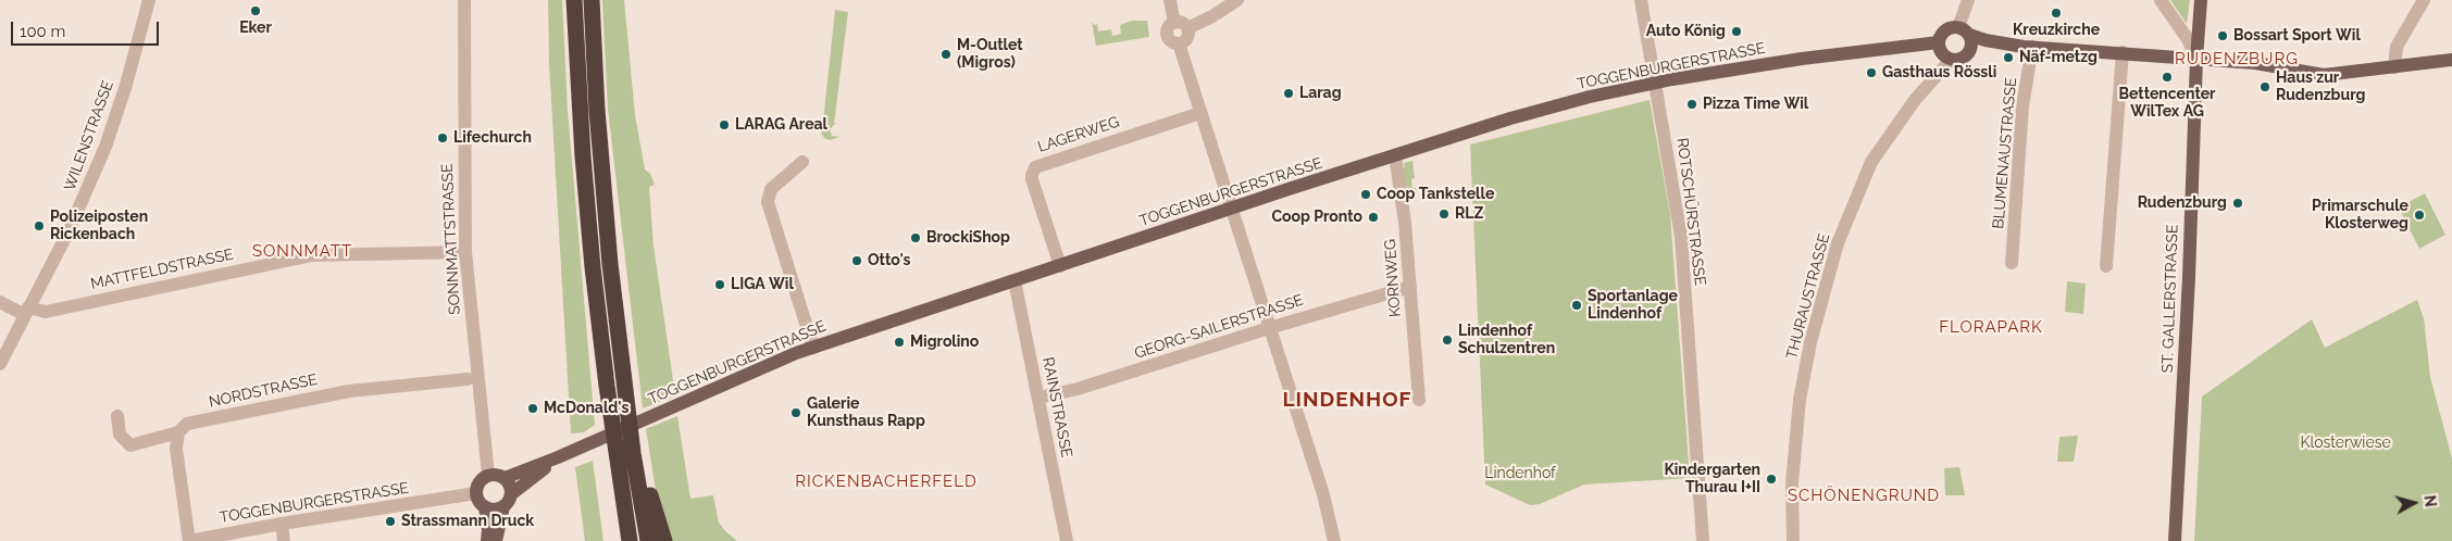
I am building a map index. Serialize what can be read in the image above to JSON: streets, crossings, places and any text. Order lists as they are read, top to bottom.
{
  "streets": {
    "main road": ["TOGGENBURGERSTRASSE", "ST. GALLERSTRASSE"],
    "street": [
      "LAGERWEG",
      "WILENSTRASSE",
      "BLUMENAUSTRASSE",
      "ROTSCHÜRSTRASSE",
      "SONNMATTSTRASSE",
      "MATTFELDSTRASSE",
      "KORNWEG",
      "THURAUSTRASSE",
      "GEORG-SAILERSTRASSE",
      "NORDSTRASSE",
      "RAINSTRASSE"
    ]
  },
  "crossings": [
    ["TOGGENBURGERSTRASSE", "LAGERWEG"],
    ["TOGGENBURGERSTRASSE", "ROTSCHÜRSTRASSE"],
    ["TOGGENBURGERSTRASSE", "SONNMATTSTRASSE"],
    ["TOGGENBURGERSTRASSE", "KORNWEG"],
    ["TOGGENBURGERSTRASSE", "THURAUSTRASSE"],
    ["TOGGENBURGERSTRASSE", "RAINSTRASSE"],
    ["WILENSTRASSE", "MATTFELDSTRASSE"],
    ["SONNMATTSTRASSE", "MATTFELDSTRASSE"],
    ["KORNWEG", "GEORG-SAILERSTRASSE"],
    ["GEORG-SAILERSTRASSE", "RAINSTRASSE"]
  ],
  "districts": [
    "RUDENZBURG",
    "SONNMATT",
    "FLORAPARK",
    "LINDENHOF",
    "RICKENBACHERFELD",
    "SCHÖNENGRUND"
  ],
  "parks": ["Klosterwiese", "Lindenhof"],
  "places": [
    "Eker",
    "Kreuzkirche",
    "Auto König",
    "Bossart Sport Wil",
    "M-Outlet (Migros)",
    "Näf-metzg",
    "Gasthaus Rössli",
    "Bettencenter WilTex AG",
    "Haus zur Rudenzburg",
    "Larag",
    "Pizza Time Wil",
    "LARAG Areal",
    "Lifechurch",
    "Coop Tankstelle",
    "Rudenzburg",
    "RLZ",
    "Primarschule Klosterweg",
    "Coop Pronto",
    "Polizeiposten Rickenbach",
    "BrockiShop",
    "Otto's",
    "LIGA Wil",
    "Sportanlage Lindenhof",
    "Lindenhof Schulzentren",
    "Migrolino",
    "McDonald's",
    "Galerie Kunsthaus Rapp",
    "Kindergarten Thurau I+II",
    "Strassmann Druck"
  ],
  "scale_bar": "100 m",
  "north": "right"
}
